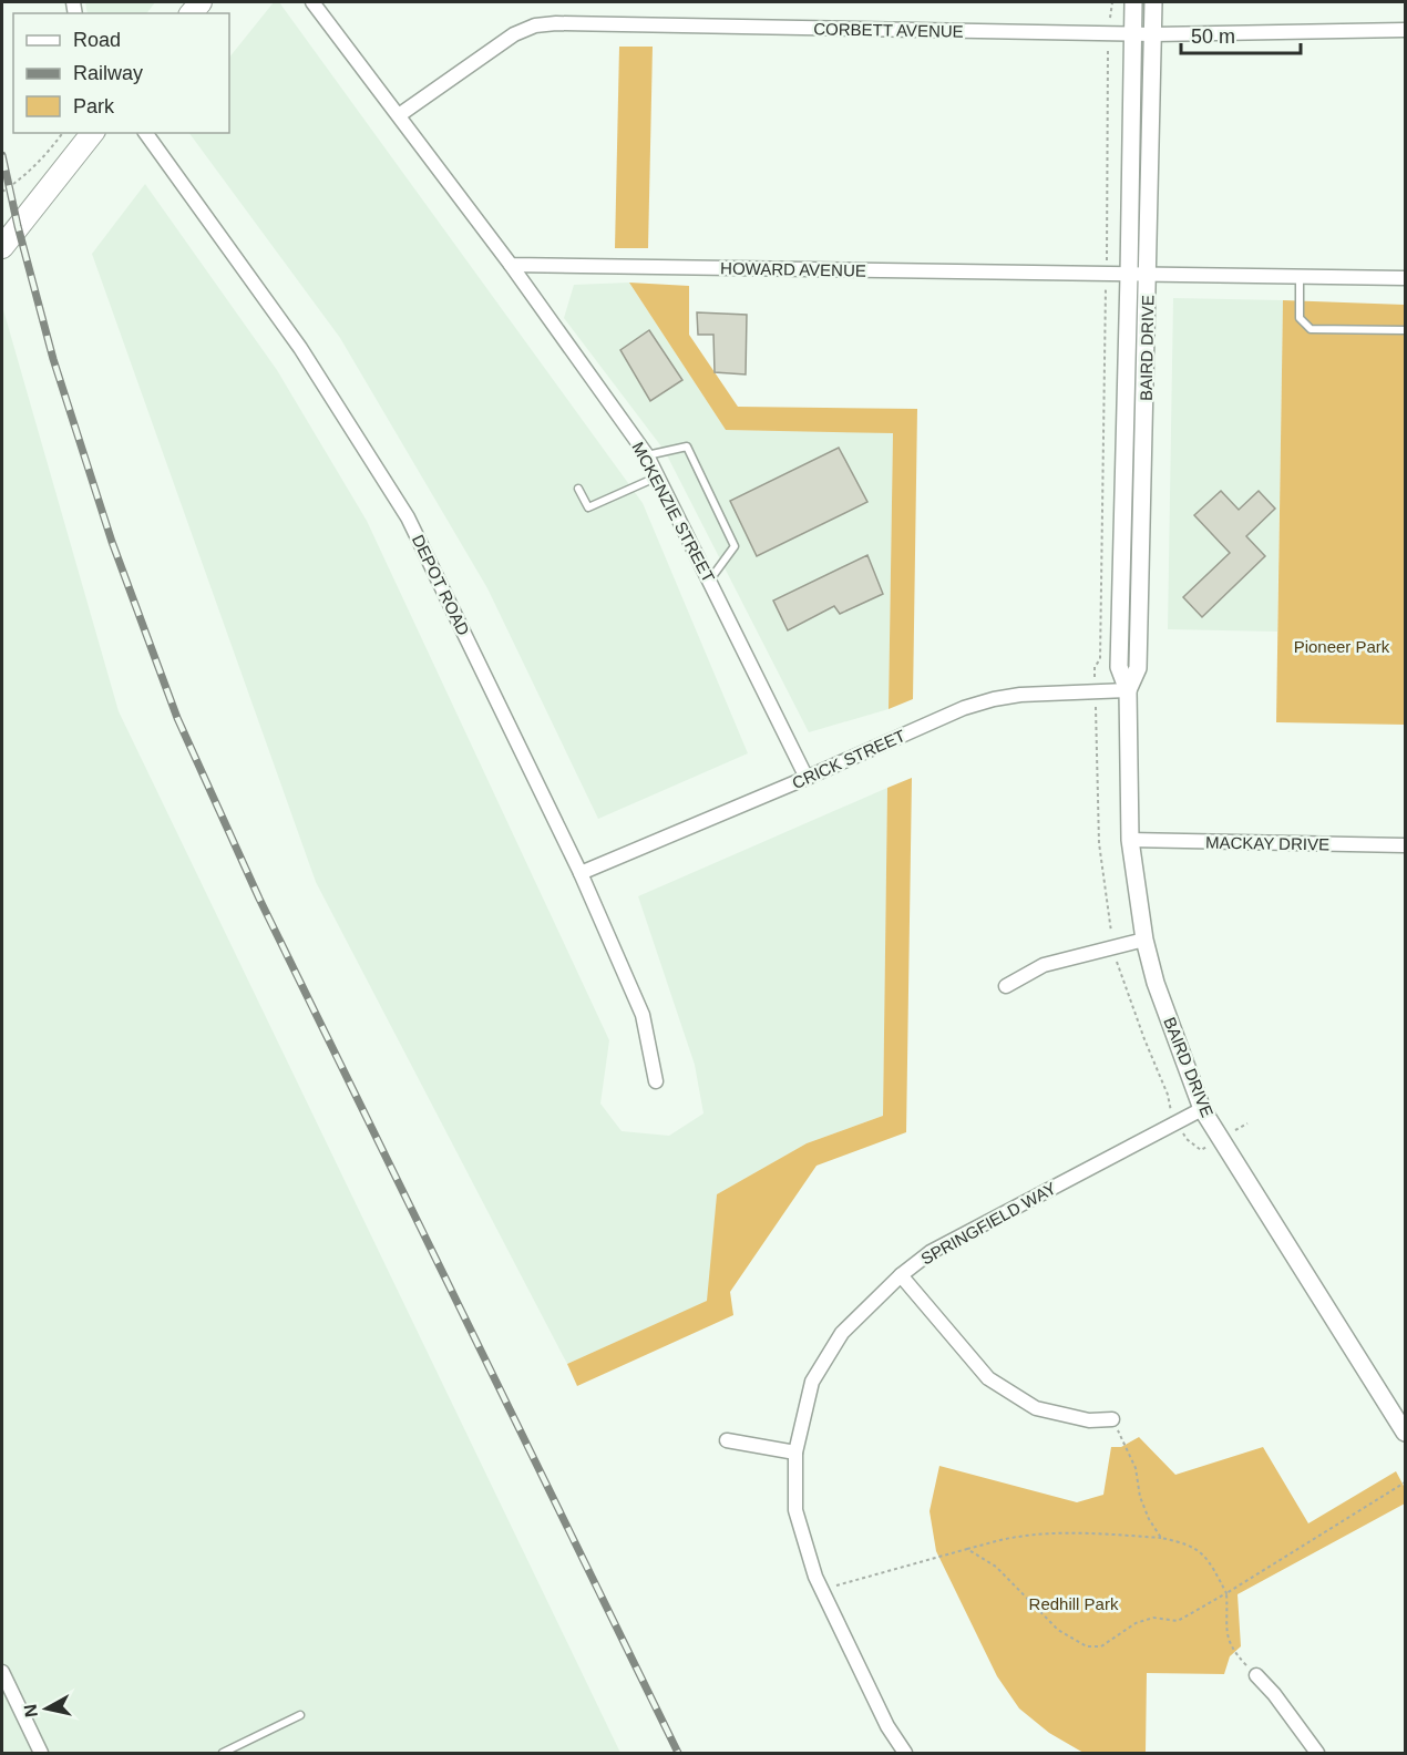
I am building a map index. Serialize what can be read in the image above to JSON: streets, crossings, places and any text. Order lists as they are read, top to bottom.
{
  "streets": {
    "street": [
      "CORBETT AVENUE",
      "HOWARD AVENUE",
      "BAIRD DRIVE",
      "MCKENZIE STREET",
      "DEPOT ROAD",
      "CRICK STREET",
      "MACKAY DRIVE",
      "SPRINGFIELD WAY"
    ]
  },
  "crossings": [
    ["CORBETT AVENUE", "BAIRD DRIVE"],
    ["HOWARD AVENUE", "BAIRD DRIVE"],
    ["HOWARD AVENUE", "MCKENZIE STREET"],
    ["BAIRD DRIVE", "CRICK STREET"],
    ["BAIRD DRIVE", "MACKAY DRIVE"],
    ["BAIRD DRIVE", "SPRINGFIELD WAY"],
    ["MCKENZIE STREET", "CRICK STREET"],
    ["DEPOT ROAD", "CRICK STREET"]
  ],
  "parks": ["Pioneer Park", "Redhill Park"],
  "legend": ["Road", "Railway", "Park"],
  "scale_bar": "50 m",
  "north": "left"
}
